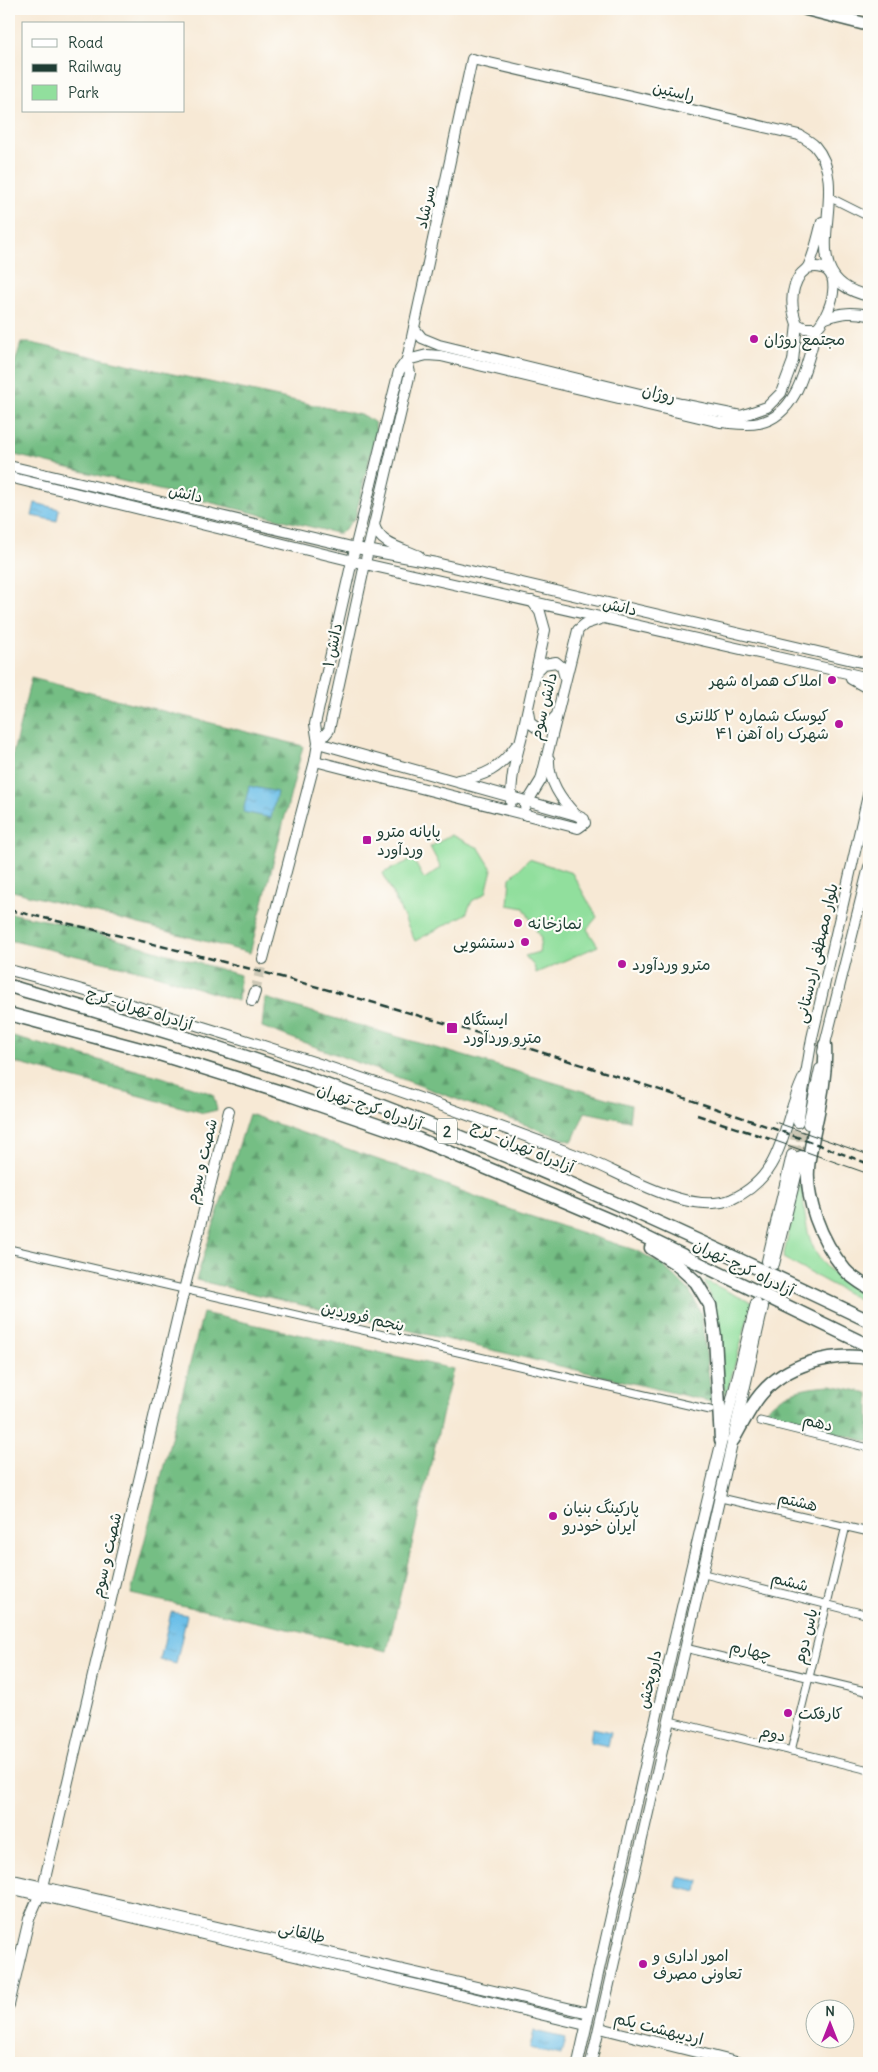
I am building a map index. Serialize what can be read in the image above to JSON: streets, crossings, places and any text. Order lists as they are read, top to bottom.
{
  "streets": {
    "highway": ["آزادراه تهران-کرج", "آزادراه کرج-تهران", "2"],
    "street": [
      "راستین",
      "سرشاد",
      "روژان",
      "دانش",
      "دانش ۱",
      "دانش سوم",
      "بلوار مصطفی اردستانی",
      "شصت و سوم",
      "پنجم فروردین",
      "دهم",
      "هشتم",
      "ششم",
      "یاس دوم",
      "چهارم",
      "داروپخش",
      "دوم",
      "طالقانی",
      "اردیبهشت یکم"
    ]
  },
  "crossings": [
    ["راستین", "سرشاد"],
    ["سرشاد", "دانش"],
    ["سرشاد", "دانش ۱"],
    ["دانش", "دانش ۱"],
    ["دانش", "دانش سوم"],
    ["شصت و سوم", "پنجم فروردین"],
    ["شصت و سوم", "طالقانی"],
    ["هشتم", "یاس دوم"],
    ["هشتم", "داروپخش"],
    ["ششم", "یاس دوم"],
    ["ششم", "داروپخش"],
    ["یاس دوم", "چهارم"],
    ["یاس دوم", "دوم"],
    ["چهارم", "داروپخش"],
    ["داروپخش", "دوم"],
    ["داروپخش", "طالقانی"],
    ["داروپخش", "اردیبهشت یکم"]
  ],
  "places": {
    "other": [
      "مجتمع روژان",
      "املاک همراه شهر",
      "کیوسک شماره ۲ کلانتری ۴۱ شهرک راه آهن",
      "نمازخانه",
      "دستشویی",
      "مترو وردآورد",
      "پارکینگ بنیان ایران خودرو",
      "کارفکت",
      "امور اداری و تعاونی مصرف"
    ],
    "transit": ["پایانه مترو وردآورد", "ایستگاه مترو وردآورد"]
  },
  "legend": ["Road", "Railway", "Park"],
  "north": "top"
}
